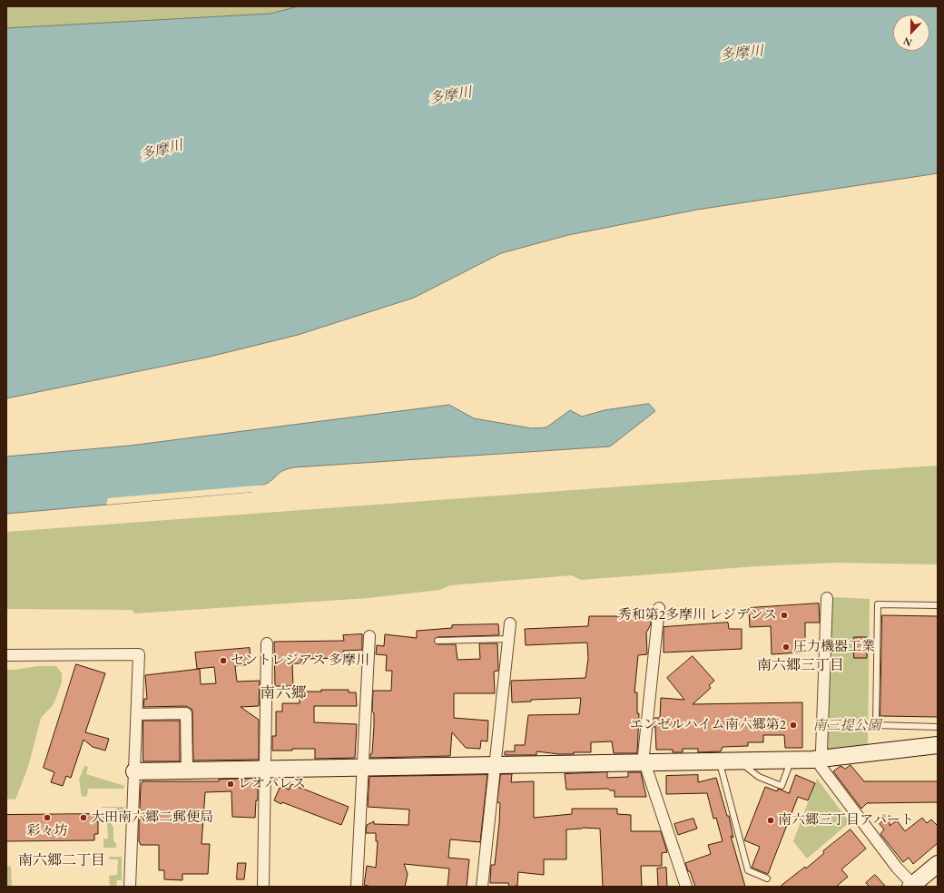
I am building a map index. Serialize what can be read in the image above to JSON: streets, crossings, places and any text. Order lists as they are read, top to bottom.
{
  "districts": ["南六郷三丁目", "南六郷", "南六郷二丁目"],
  "water": ["多摩川"],
  "parks": ["南三提公園"],
  "places": [
    "秀和第2多摩川 レジデンス",
    "圧力機器工業",
    "セントレジアス 多摩川",
    "エンゼルハイム南六郷第2",
    "レオパレス",
    "彩々坊",
    "大田南六郷二郵便局",
    "南六郷三丁目アパート"
  ],
  "north": "bottom"
}
